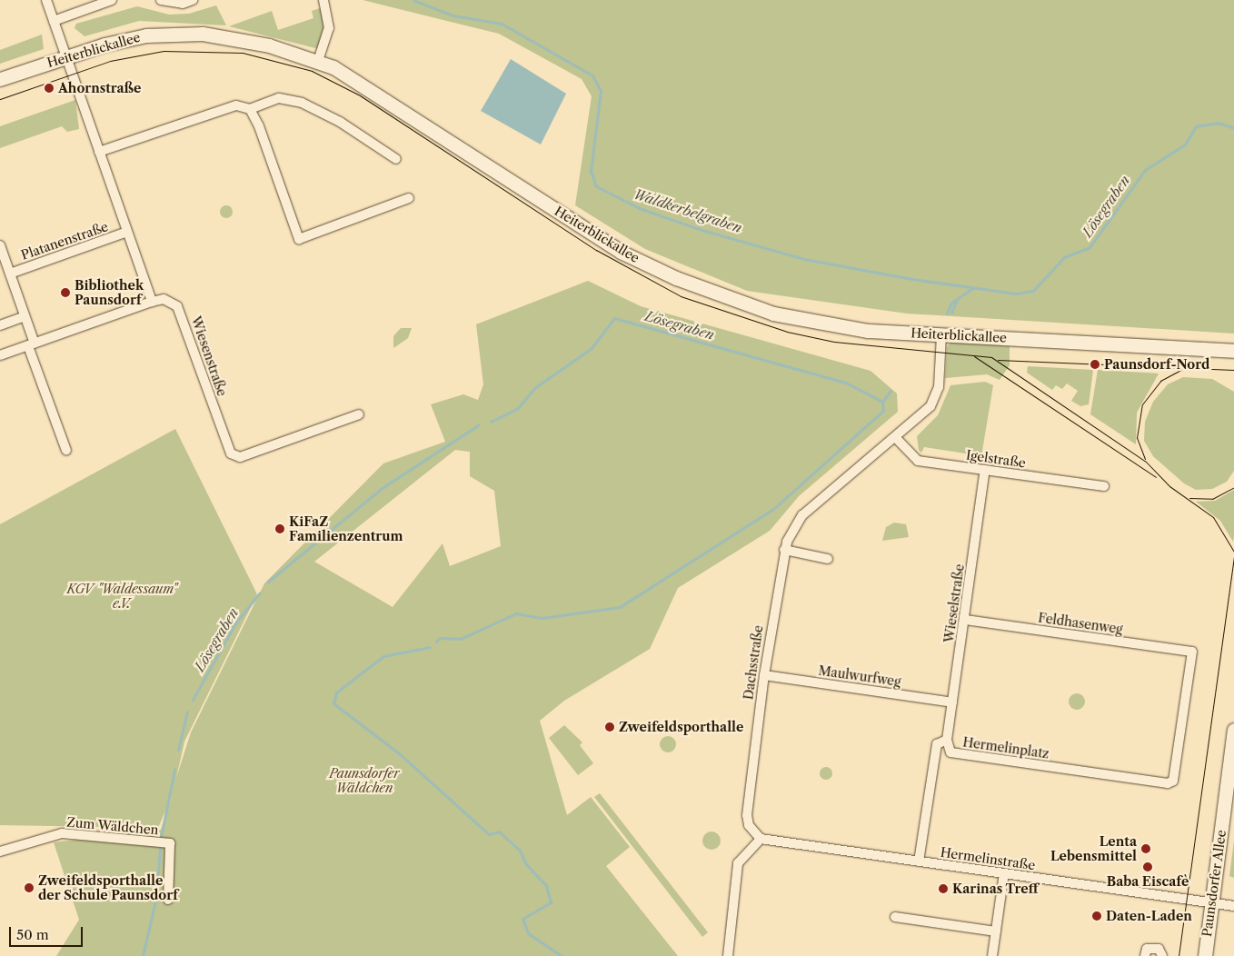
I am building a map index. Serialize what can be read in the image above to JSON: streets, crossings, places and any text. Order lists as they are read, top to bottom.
{
  "streets": {
    "main road": ["Heiterblickallee", "Paunsdorfer Allee"],
    "street": [
      "Platanenstraße",
      "Wiesenstraße",
      "Igelstraße",
      "Wieselstraße",
      "Feldhasenweg",
      "Dachsstraße",
      "Maulwurfweg",
      "Hermelinplatz",
      "Zum Wäldchen",
      "Hermelinstraße"
    ]
  },
  "crossings": [
    ["Heiterblickallee", "Dachsstraße"],
    ["Igelstraße", "Wieselstraße"],
    ["Igelstraße", "Dachsstraße"],
    ["Wieselstraße", "Feldhasenweg"],
    ["Wieselstraße", "Maulwurfweg"],
    ["Wieselstraße", "Hermelinplatz"],
    ["Feldhasenweg", "Hermelinplatz"],
    ["Dachsstraße", "Maulwurfweg"],
    ["Dachsstraße", "Hermelinstraße"],
    ["Hermelinplatz", "Hermelinstraße"],
    ["Hermelinstraße", "Paunsdorfer Allee"]
  ],
  "water": ["Lösegraben", "Waldkerbelgraben"],
  "parks": ["KGV \"Waldessaum\" e.V.", "Paunsdorfer Wäldchen"],
  "places": [
    "Ahornstraße",
    "Bibliothek Paunsdorf",
    "Paunsdorf-Nord",
    "KiFaZ Familienzentrum",
    "Zweifeldsporthalle",
    "Lenta Lebensmittel",
    "Baba Eiscafè",
    "Zweifeldsporthalle der Schule Paunsdorf",
    "Karinas Treff",
    "Daten-Laden"
  ],
  "scale_bar": "50 m"
}
